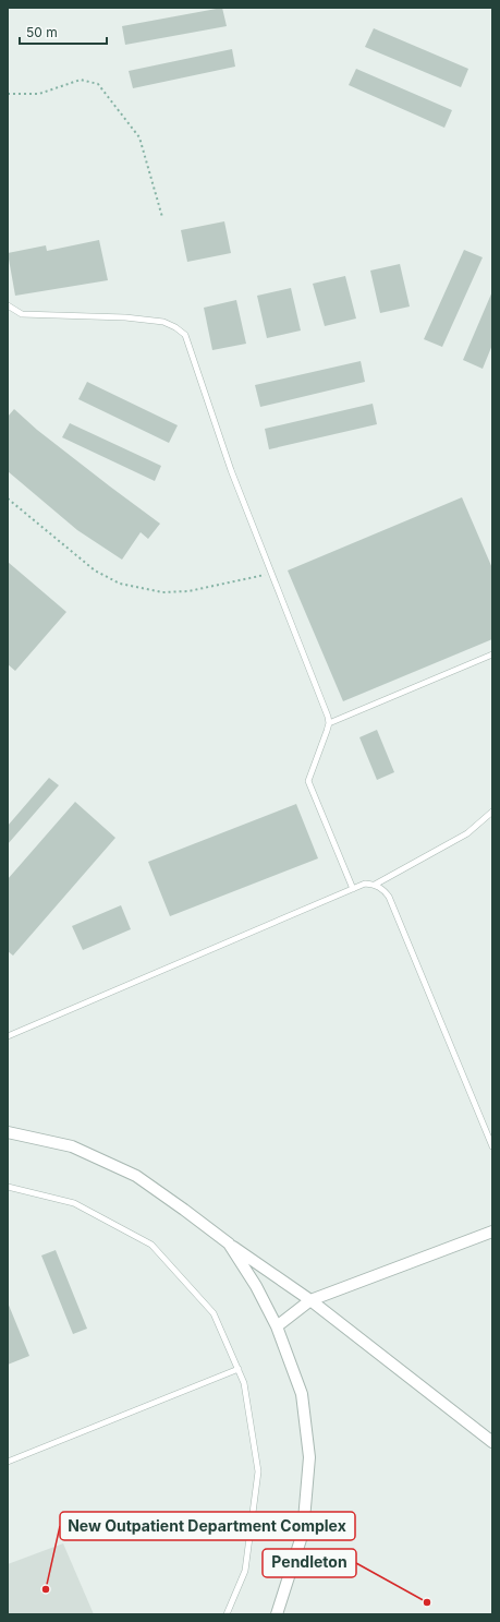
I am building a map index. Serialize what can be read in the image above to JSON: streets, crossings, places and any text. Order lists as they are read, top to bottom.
{
  "places": ["New Outpatient Department Complex", "Pendleton"],
  "scale_bar": "50 m"
}
